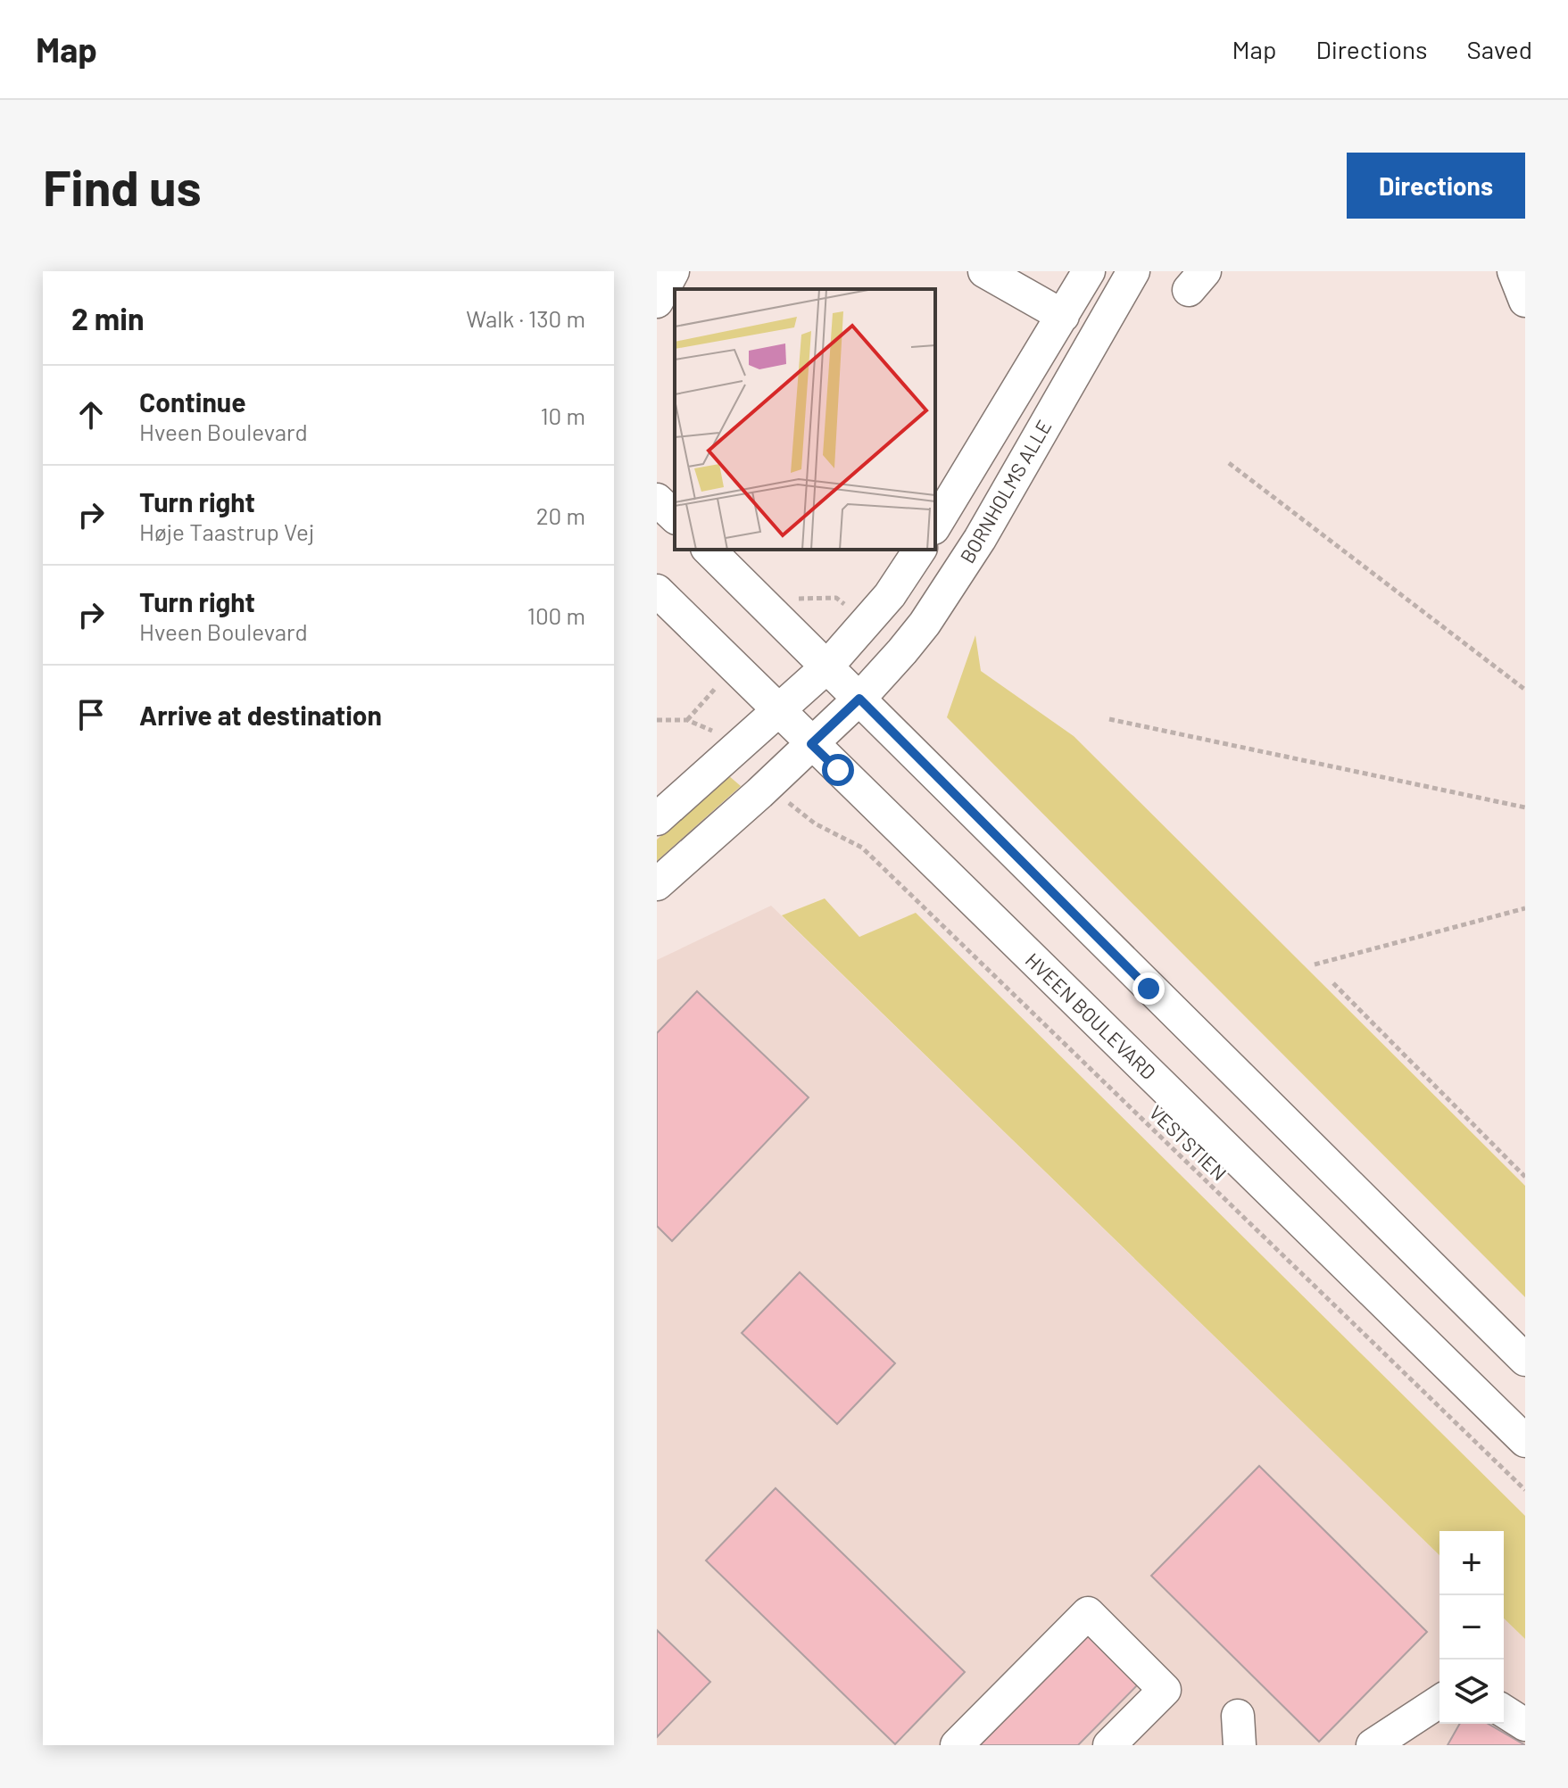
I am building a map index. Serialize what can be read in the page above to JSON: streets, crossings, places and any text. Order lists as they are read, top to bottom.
{
  "streets": {
    "street": ["BORNHOLMS ALLE", "HVEEN BOULEVARD"],
    "path": ["VESTSTIEN"]
  },
  "crossings": [
    ["BORNHOLMS ALLE", "HVEEN BOULEVARD"]
  ],
  "page": {
    "header": "Map",
    "nav": ["Map", "Directions", "Saved"],
    "buttons": "Directions",
    "title": "Find us",
    "heading": ["2 min", "Walk · 130 m"],
    "list": [
      ["Continue", "Hveen Boulevard", "10 m"],
      ["Turn right", "Høje Taastrup Vej", "20 m"],
      ["Turn right", "Hveen Boulevard", "100 m"],
      "Arrive at destination"
    ],
    "map_buttons": ["+", "−"]
  }
}
